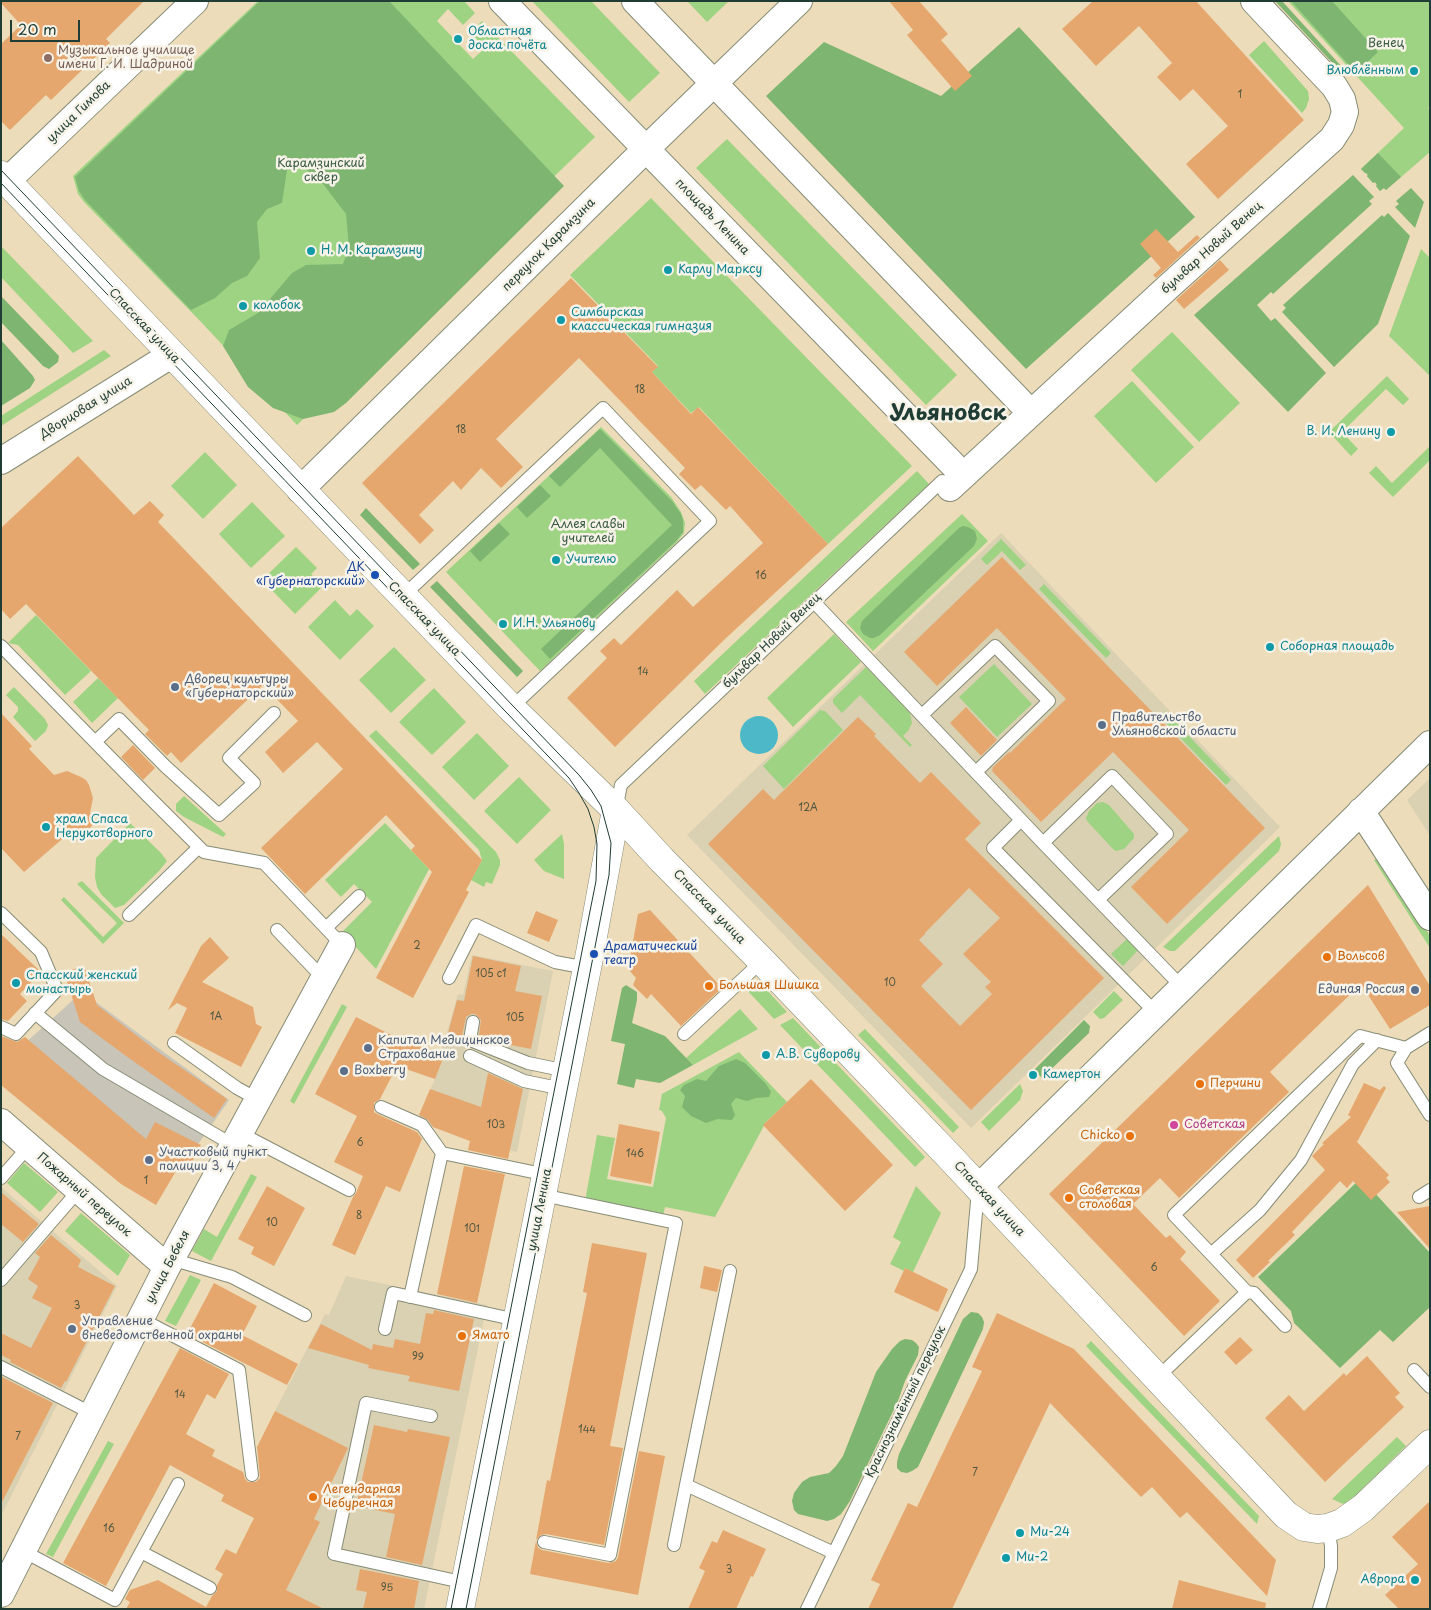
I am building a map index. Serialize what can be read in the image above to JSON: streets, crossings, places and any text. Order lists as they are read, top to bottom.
{
  "streets": {
    "street": [
      "улица Гимова",
      "площадь Ленина",
      "переулок Карамзина",
      "бульвар Новый Венец",
      "Спасская улица",
      "Дворцовая улица",
      "Пожарный переулок",
      "улица Ленина",
      "улица Бебеля"
    ],
    "lane": ["Краснознамённый переулок"]
  },
  "crossings": [
    ["улица Гимова", "Спасская улица"],
    ["площадь Ленина", "переулок Карамзина"],
    ["площадь Ленина", "бульвар Новый Венец"],
    ["переулок Карамзина", "Спасская улица"],
    ["бульвар Новый Венец", "Спасская улица"],
    ["бульвар Новый Венец", "улица Ленина"],
    ["Спасская улица", "Дворцовая улица"],
    ["Спасская улица", "улица Ленина"],
    ["Спасская улица", "Краснознамённый переулок"],
    ["Пожарный переулок", "улица Бебеля"]
  ],
  "districts": ["Ульяновск"],
  "parks": ["Венец", "Карамзинский сквер", "Аллея славы учителей"],
  "places": [
    "Областная доска почёта",
    "Музыкальное училище имени Г. И. Шадриной",
    "Влюблённым",
    "Н. М. Карамзину",
    "Карлу Марксу",
    "колобок",
    "Симбирская классическая гимназия",
    "В. И. Ленину",
    "Учителю",
    "ДК «Губернаторский»",
    "И.Н. Ульянову",
    "Соборная площадь",
    "Дворец культуры «Губернаторский»",
    "Правительство Ульяновской области",
    "xрам Спаса Нерукотворного",
    "Драматический театр",
    "Вольсов",
    "Спасский женский монастырь",
    "Большая Шишка",
    "Единая Россия",
    "Капитал Медицинское Страхование",
    "А.В. Суворову",
    "Boxberry",
    "Камертон",
    "Перчини",
    "Советская",
    "Chicko",
    "Участковый пункт полиции 3, 4",
    "Советская столовая",
    "Управление вневедомственной охраны",
    "Ямато",
    "Легендарная Чебуречная",
    "Ми-24",
    "Ми-2",
    "Аврора"
  ],
  "house_numbers": [
    "1",
    "18",
    "18",
    "16",
    "14",
    "12А",
    "2",
    "105 с1",
    "10",
    "1А",
    "105",
    "103",
    "6",
    "146",
    "1",
    "8",
    "10",
    "101",
    "6",
    "3",
    "99",
    "14",
    "144",
    "7",
    "7",
    "16",
    "3",
    "95"
  ],
  "scale_bar": "20 m"
}
